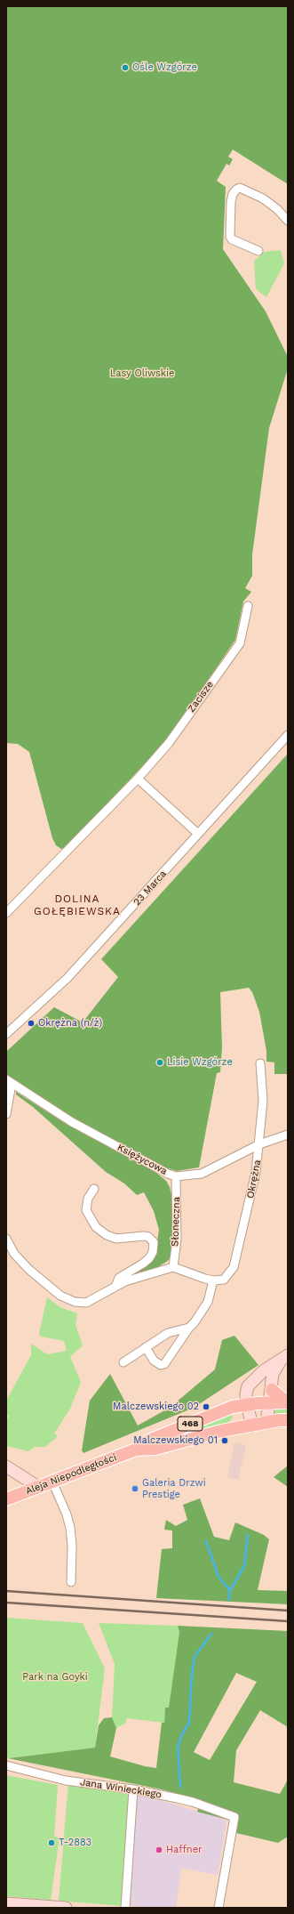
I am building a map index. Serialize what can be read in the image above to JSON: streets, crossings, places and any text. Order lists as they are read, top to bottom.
{
  "streets": {
    "main road": ["468", "Aleja Niepodległości"],
    "street": [
      "Zacisze",
      "23 Marca",
      "Księżycowa",
      "Okrężna",
      "Słoneczna",
      "Jana Winieckiego"
    ]
  },
  "crossings": [
    ["Księżycowa", "Okrężna"],
    ["Księżycowa", "Słoneczna"]
  ],
  "districts": ["DOLINA GOŁĘBIEWSKA"],
  "parks": ["Lasy Oliwskie", "Park na Goyki"],
  "places": [
    "Ośle Wzgórze",
    "Okrężna (n/ż)",
    "Lisie Wzgórze",
    "Malczewskiego 02",
    "Malczewskiego 01",
    "Galeria Drzwi Prestige",
    "T-2883",
    "Haffner"
  ]
}
